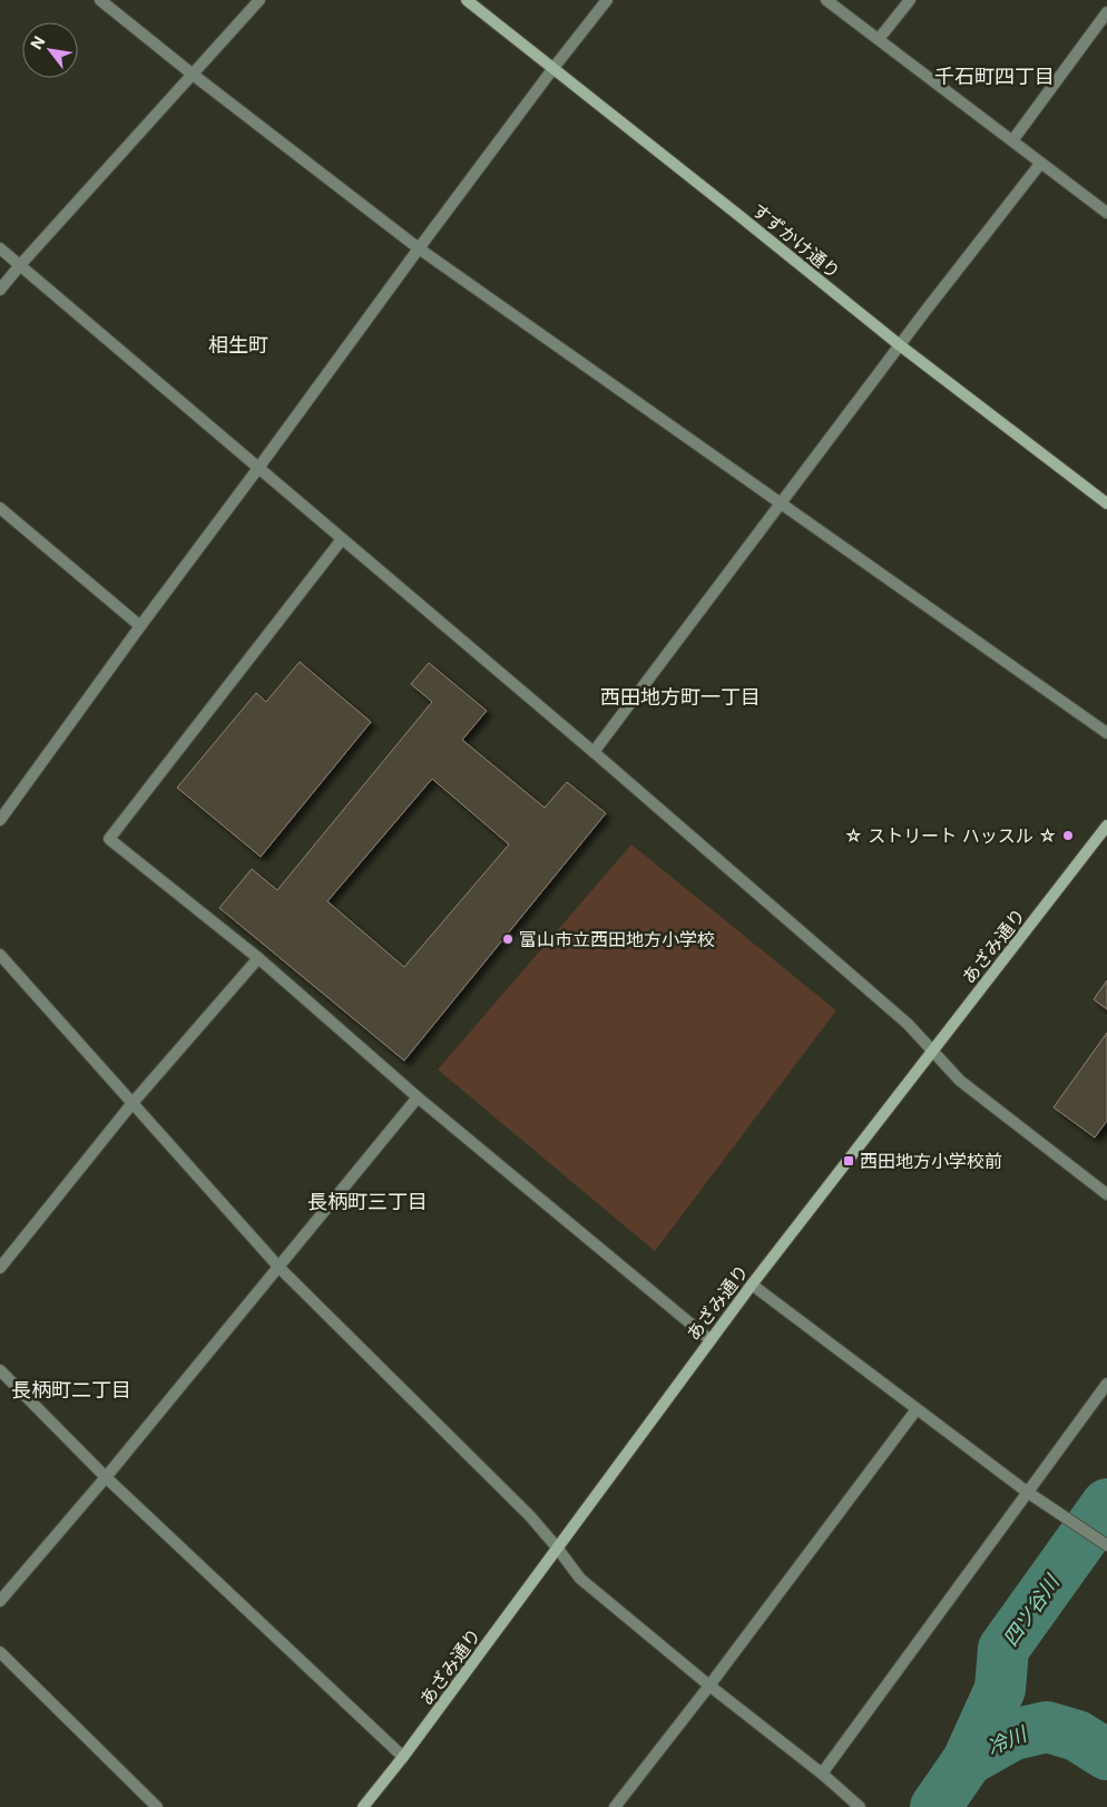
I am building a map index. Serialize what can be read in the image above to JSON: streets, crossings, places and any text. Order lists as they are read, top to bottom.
{
  "streets": {
    "street": ["すずかけ通り", "あざみ通り"]
  },
  "districts": [
    "千石町四丁目",
    "相生町",
    "西田地方町一丁目",
    "長柄町三丁目",
    "長柄町二丁目"
  ],
  "water": ["四ツ谷川", "冷川"],
  "places": {
    "other": ["☆ ストリート ハッスル ☆", "富山市立西田地方小学校"],
    "transit": ["西田地方小学校前"]
  },
  "north": "top left"
}
